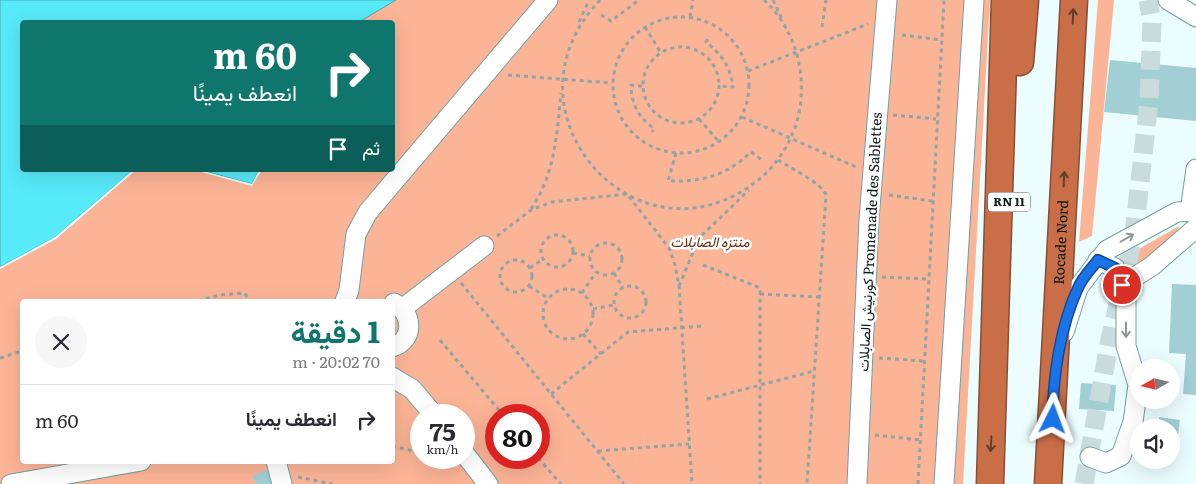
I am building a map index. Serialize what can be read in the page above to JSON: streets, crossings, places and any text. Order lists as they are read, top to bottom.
{
  "streets": {
    "highway": ["RN 11", "Rocade Nord"],
    "street": ["كورنيش الصابلات Promenade des Sablettes"]
  },
  "parks": ["منتزه الصابلات"],
  "north": "left",
  "page": {
    "turn": ["60 m", "انعطف يمينًا"],
    "then": "ثم",
    "heading": ["1 دقيقة", "70 m · 20:02"],
    "list": [
      {
        "name": "انعطف يمينًا",
        "value": "60 m"
      }
    ],
    "speed": "75 km/h",
    "limit": "80"
  }
}
